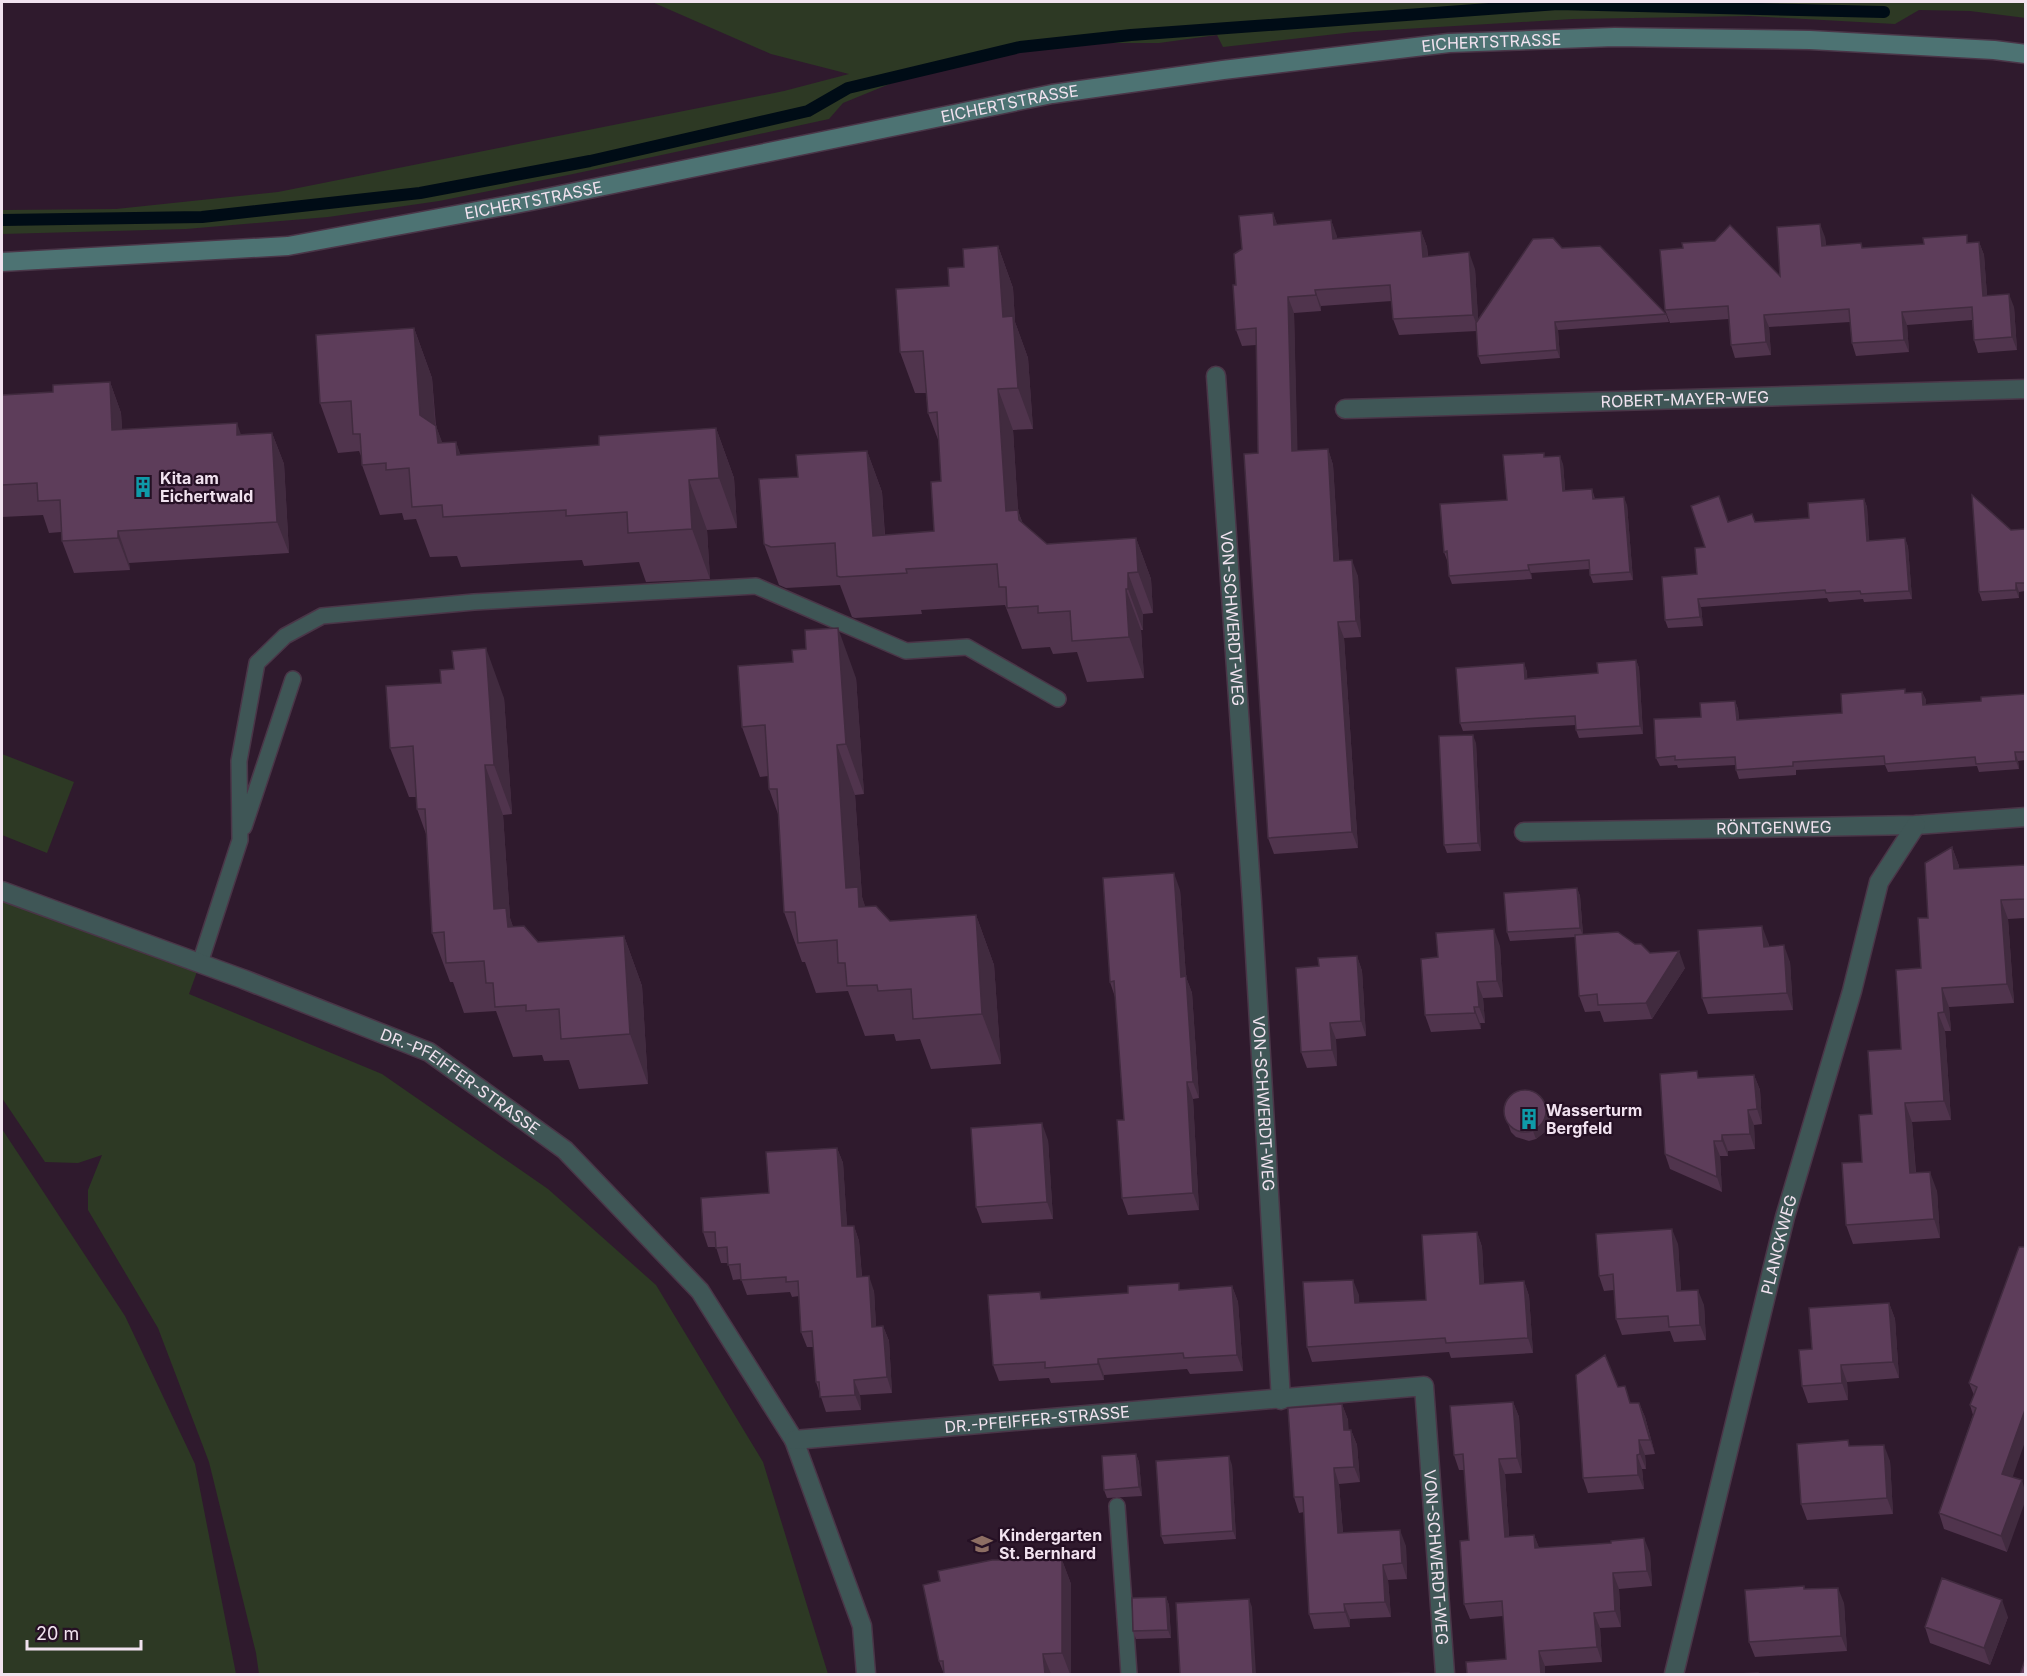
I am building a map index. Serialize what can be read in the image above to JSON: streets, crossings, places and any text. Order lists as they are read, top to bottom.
{
  "streets": {
    "street": [
      "EICHERTSTRASSE",
      "ROBERT-MAYER-WEG",
      "VON-SCHWERDT-WEG",
      "RÖNTGENWEG",
      "DR.-PFEIFFER-STRASSE",
      "PLANCKWEG"
    ]
  },
  "crossings": [
    ["VON-SCHWERDT-WEG", "DR.-PFEIFFER-STRASSE"],
    ["RÖNTGENWEG", "PLANCKWEG"]
  ],
  "places": {
    "building": ["Kita am Eichertwald", "Wasserturm Bergfeld"],
    "school or university": ["Kindergarten St. Bernhard"]
  },
  "scale_bar": "20 m"
}
